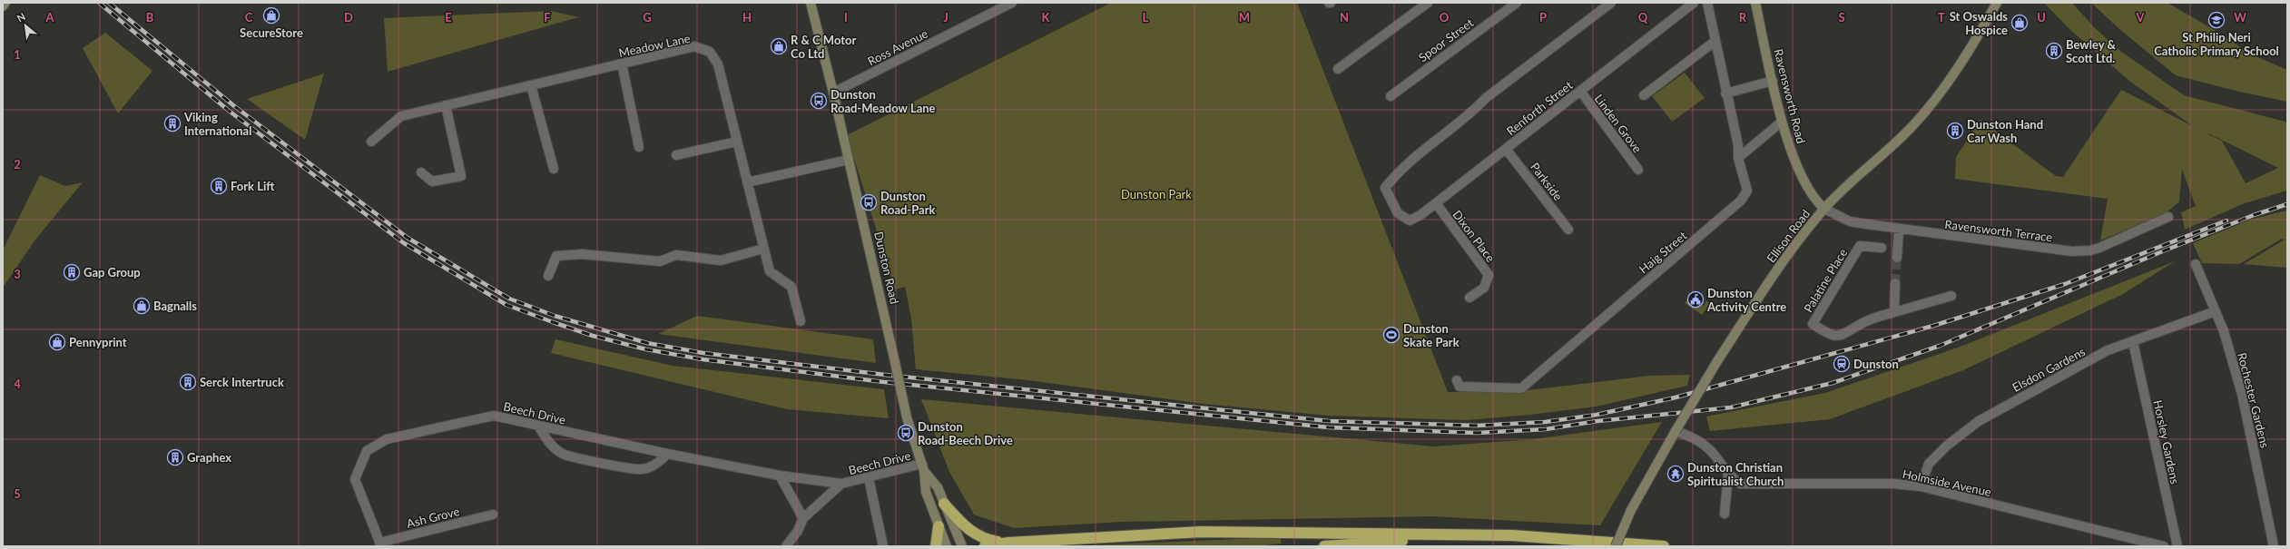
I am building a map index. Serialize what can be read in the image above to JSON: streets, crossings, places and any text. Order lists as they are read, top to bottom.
{
  "streets": {
    "street": [
      "Spoor Street",
      "Meadow Lane",
      "Ross Avenue",
      "Ravensworth Road",
      "Renforth Street",
      "Linden Grove",
      "Parkside",
      "Ravensworth Terrace",
      "Dixon Place",
      "Ellison Road",
      "Haig Street",
      "Dunston Road",
      "Palatine Place",
      "Elsdon Gardens",
      "Rochester Gardens",
      "Beech Drive",
      "Horsley Gardens",
      "Holmside Avenue",
      "Ash Grove"
    ]
  },
  "crossings": [
    ["Ross Avenue", "Dunston Road"],
    ["Ravensworth Road", "Ravensworth Terrace"],
    ["Ravensworth Road", "Ellison Road"],
    ["Renforth Street", "Linden Grove"],
    ["Renforth Street", "Parkside"],
    ["Renforth Street", "Dixon Place"],
    ["Ravensworth Terrace", "Ellison Road"],
    ["Ellison Road", "Holmside Avenue"],
    ["Dunston Road", "Beech Drive"],
    ["Elsdon Gardens", "Rochester Gardens"],
    ["Elsdon Gardens", "Horsley Gardens"],
    ["Elsdon Gardens", "Holmside Avenue"],
    ["Beech Drive", "Ash Grove"]
  ],
  "parks": ["Dunston Park"],
  "places": {
    "shop": [
      "SecureStore",
      "St Oswalds Hospice",
      "R & C Motor Co Ltd",
      "Bagnalls",
      "Pennyprint"
    ],
    "school or university": ["St Philip Neri Catholic Primary School"],
    "building": [
      "Bewley & Scott Ltd.",
      "Viking International",
      "Dunston Hand Car Wash",
      "Fork Lift",
      "Gap Group",
      "Serck Intertruck",
      "Graphex"
    ],
    "bus stop": ["Dunston Road-Meadow Lane", "Dunston Road-Park", "Dunston Road-Beech Drive"],
    "public building": ["Dunston Activity Centre"],
    "sports": ["Dunston Skate Park"],
    "station": ["Dunston"],
    "temple": ["Dunston Christian Spiritualist Church"]
  },
  "north": "top left",
  "grid": {
    "columns": [
      "A",
      "B",
      "C",
      "D",
      "E",
      "F",
      "G",
      "H",
      "I",
      "J",
      "K",
      "L",
      "M",
      "N",
      "O",
      "P",
      "Q",
      "R",
      "S",
      "T",
      "U",
      "V",
      "W"
    ],
    "rows": [
      "1",
      "2",
      "3",
      "4",
      "5"
    ]
  }
}
